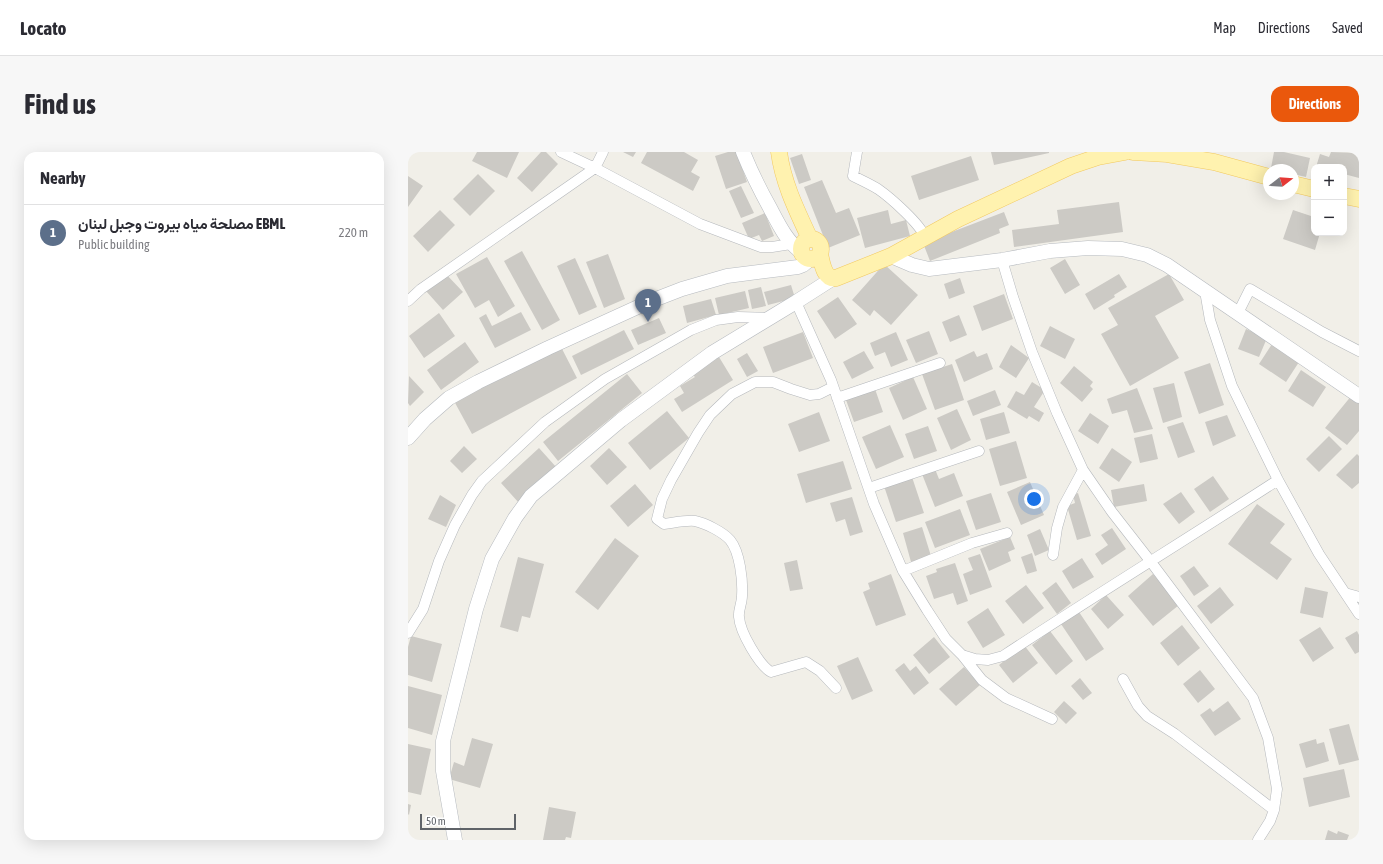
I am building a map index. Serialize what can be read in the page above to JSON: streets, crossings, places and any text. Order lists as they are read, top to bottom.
{
  "scale_bar": "50 m",
  "north": "right",
  "page": {
    "header": "Locato",
    "nav": ["Map", "Directions", "Saved"],
    "buttons": "Directions",
    "title": "Find us",
    "heading": "Nearby",
    "map_buttons": ["+", "−"],
    "list": [
      {
        "mark": "1",
        "name": "مصلحة مياه بيروت وجبل لبنان EBML",
        "note": "Public building",
        "value": "220 m"
      }
    ],
    "pins": "1",
    "scale": "50 m"
  }
}
